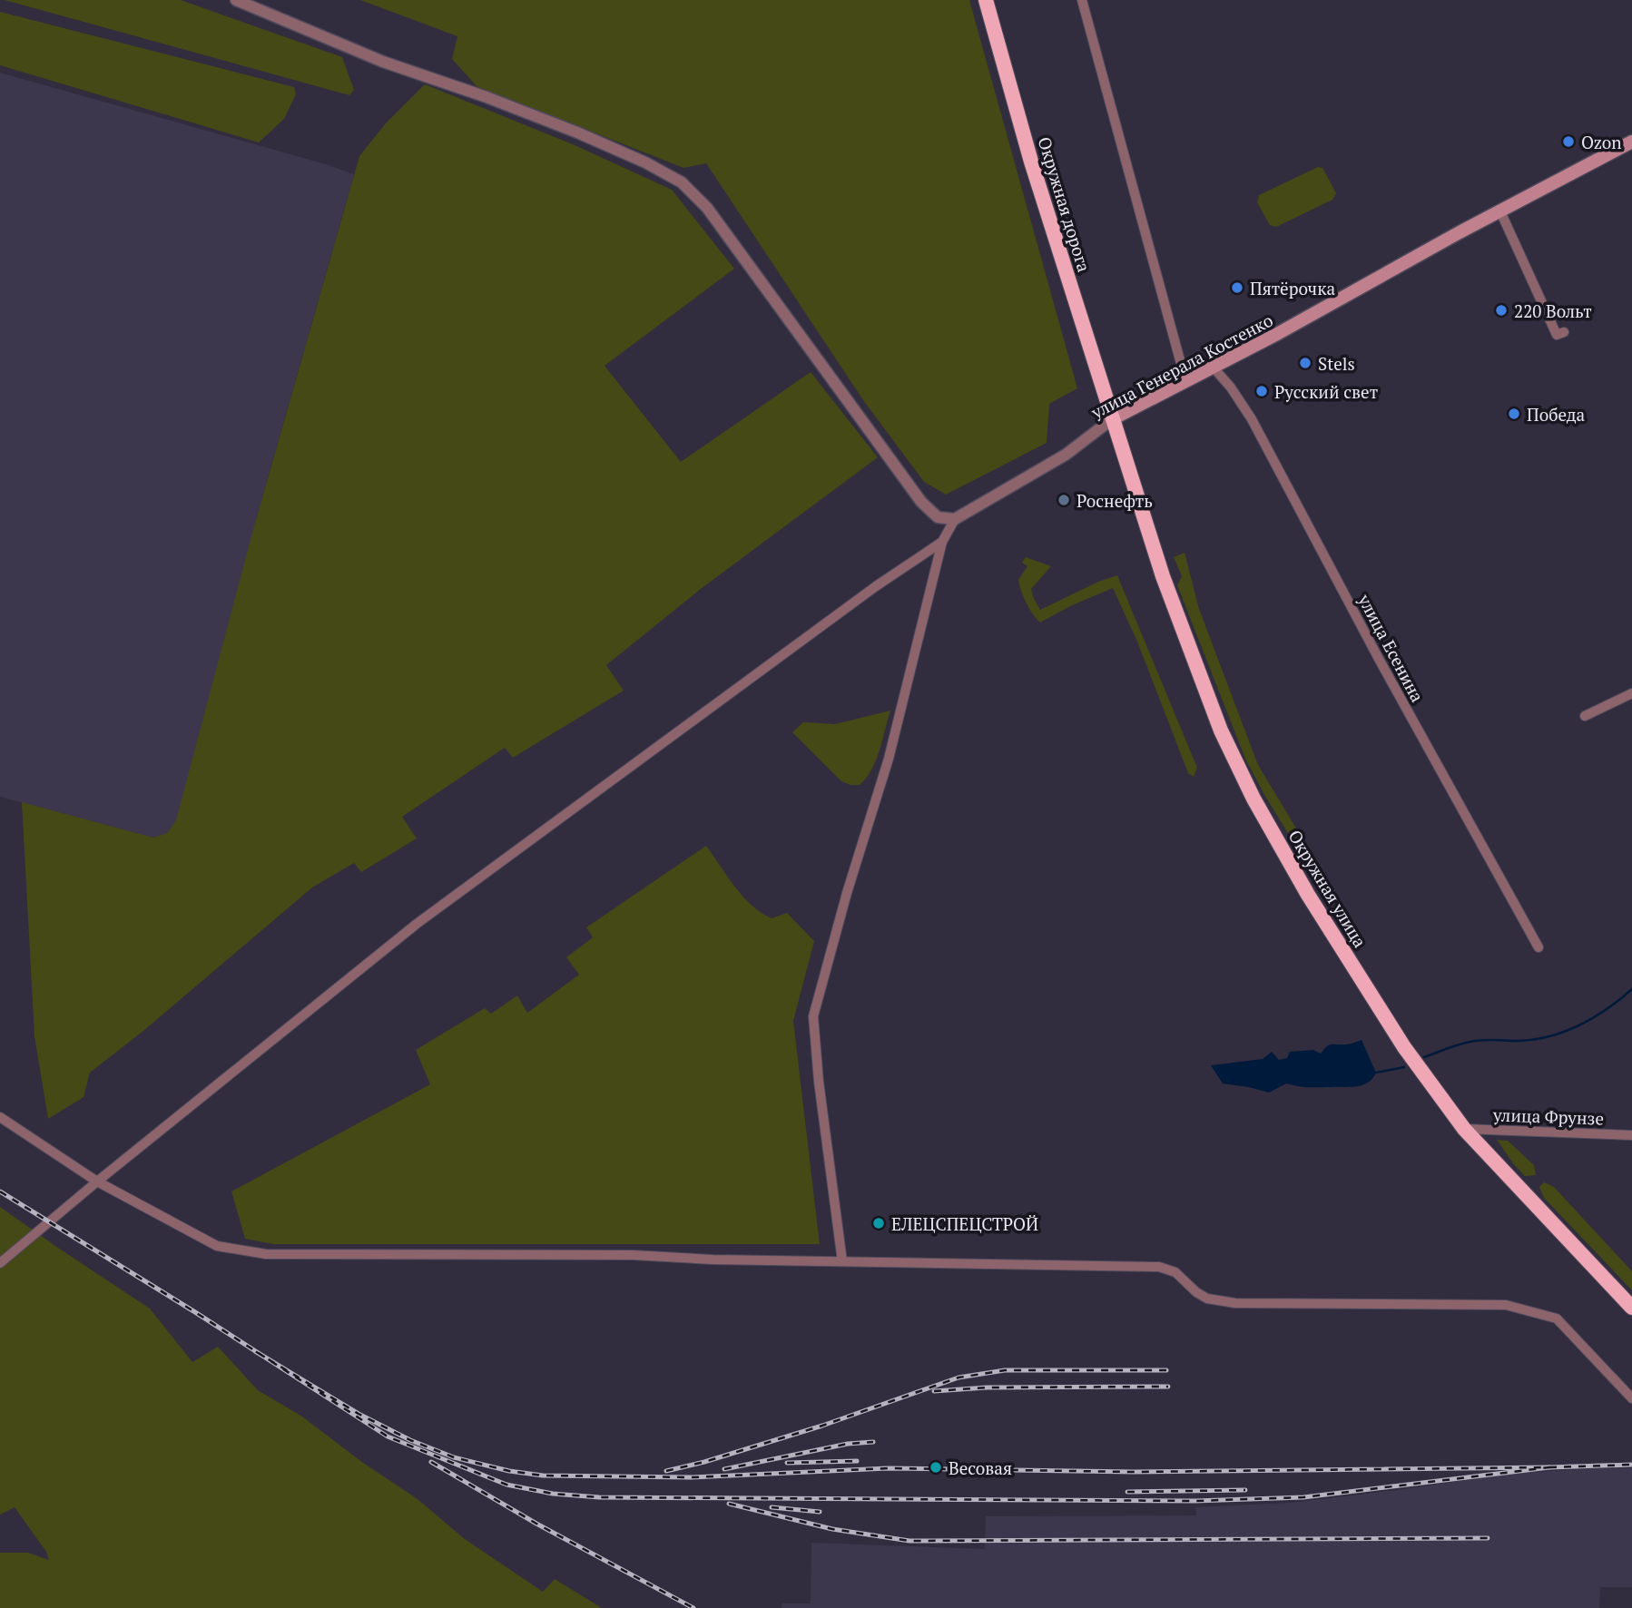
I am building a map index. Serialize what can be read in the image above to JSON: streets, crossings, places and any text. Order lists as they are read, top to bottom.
{
  "streets": {
    "highway": ["Окружная дорога", "Окружная улица"],
    "main road": ["улица Генерала Костенко"],
    "street": ["улица Есенина", "улица Фрунзе"]
  },
  "crossings": [
    ["Окружная дорога", "улица Генерала Костенко"],
    ["Окружная дорога", "Окружная улица"],
    ["улица Генерала Костенко", "улица Есенина"],
    ["улица Генерала Костенко", "Окружная улица"],
    ["Окружная улица", "улица Фрунзе"]
  ],
  "places": [
    "Ozon",
    "Пятёрочка",
    "220 Вольт",
    "Stels",
    "Русский свет",
    "Победа",
    "Роснефть",
    "ЕЛЕЦСПЕЦСТРОЙ",
    "Весовая"
  ]
}
